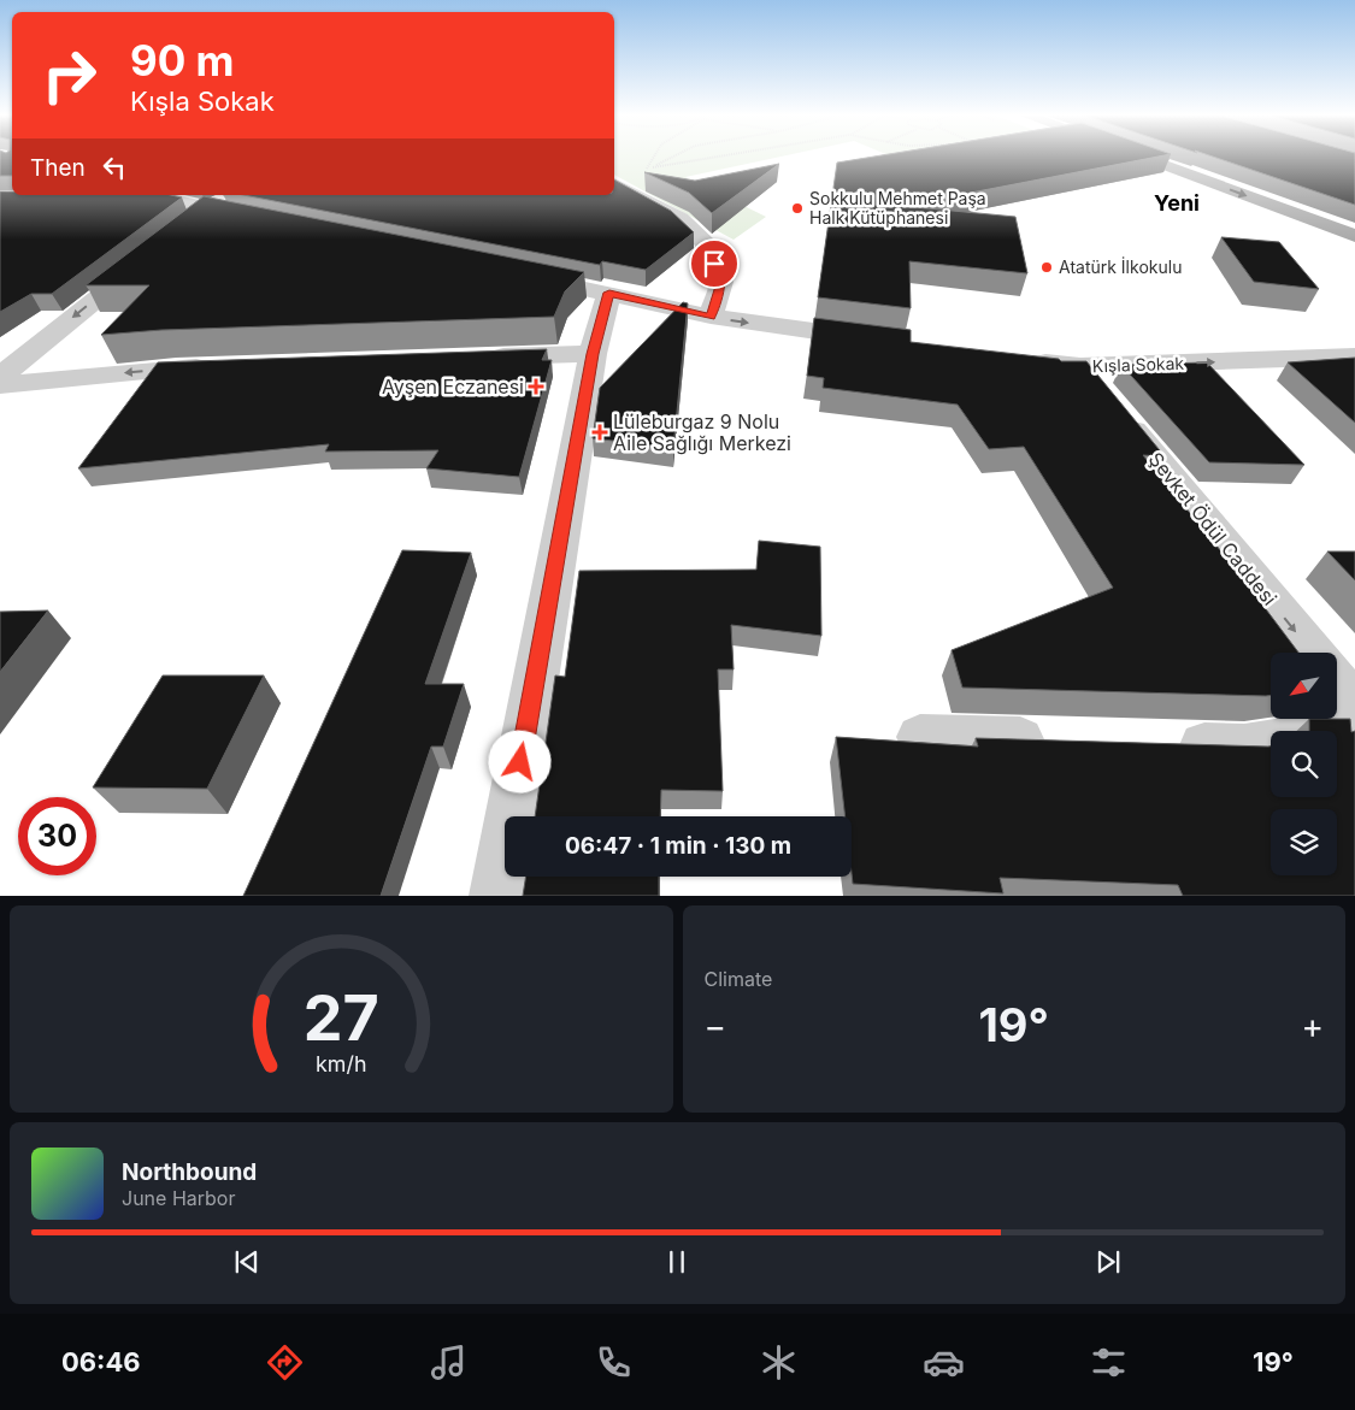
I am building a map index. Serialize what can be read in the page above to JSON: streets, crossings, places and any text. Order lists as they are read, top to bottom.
{
  "streets": {
    "street": ["Kışla Sokak", "Şevket Ödül Caddesi"]
  },
  "crossings": [
    ["Kışla Sokak", "Şevket Ödül Caddesi"]
  ],
  "one_way": ["Kışla Sokak", "Şevket Ödül Caddesi"],
  "districts": ["Yeni"],
  "places": {
    "other": ["Sokkulu Mehmet Paşa Halk Kütüphanesi", "Atatürk İlkokulu"],
    "health": ["Ayşen Eczanesi", "Lüleburgaz 9 Nolu Aile Sağlığı Merkezi"]
  },
  "north": "bottom left",
  "page": {
    "turn": ["90 m", "Kışla Sokak"],
    "then": "Then",
    "limit": "30",
    "trip": "06:47 · 1 min · 130 m",
    "tile": "Climate",
    "heat": ["−", "19°", "+"],
    "song": ["Northbound", "June Harbor"],
    "tabs": ["06:46", "19°"],
    "gauge": ["27", "km/h"]
  }
}
